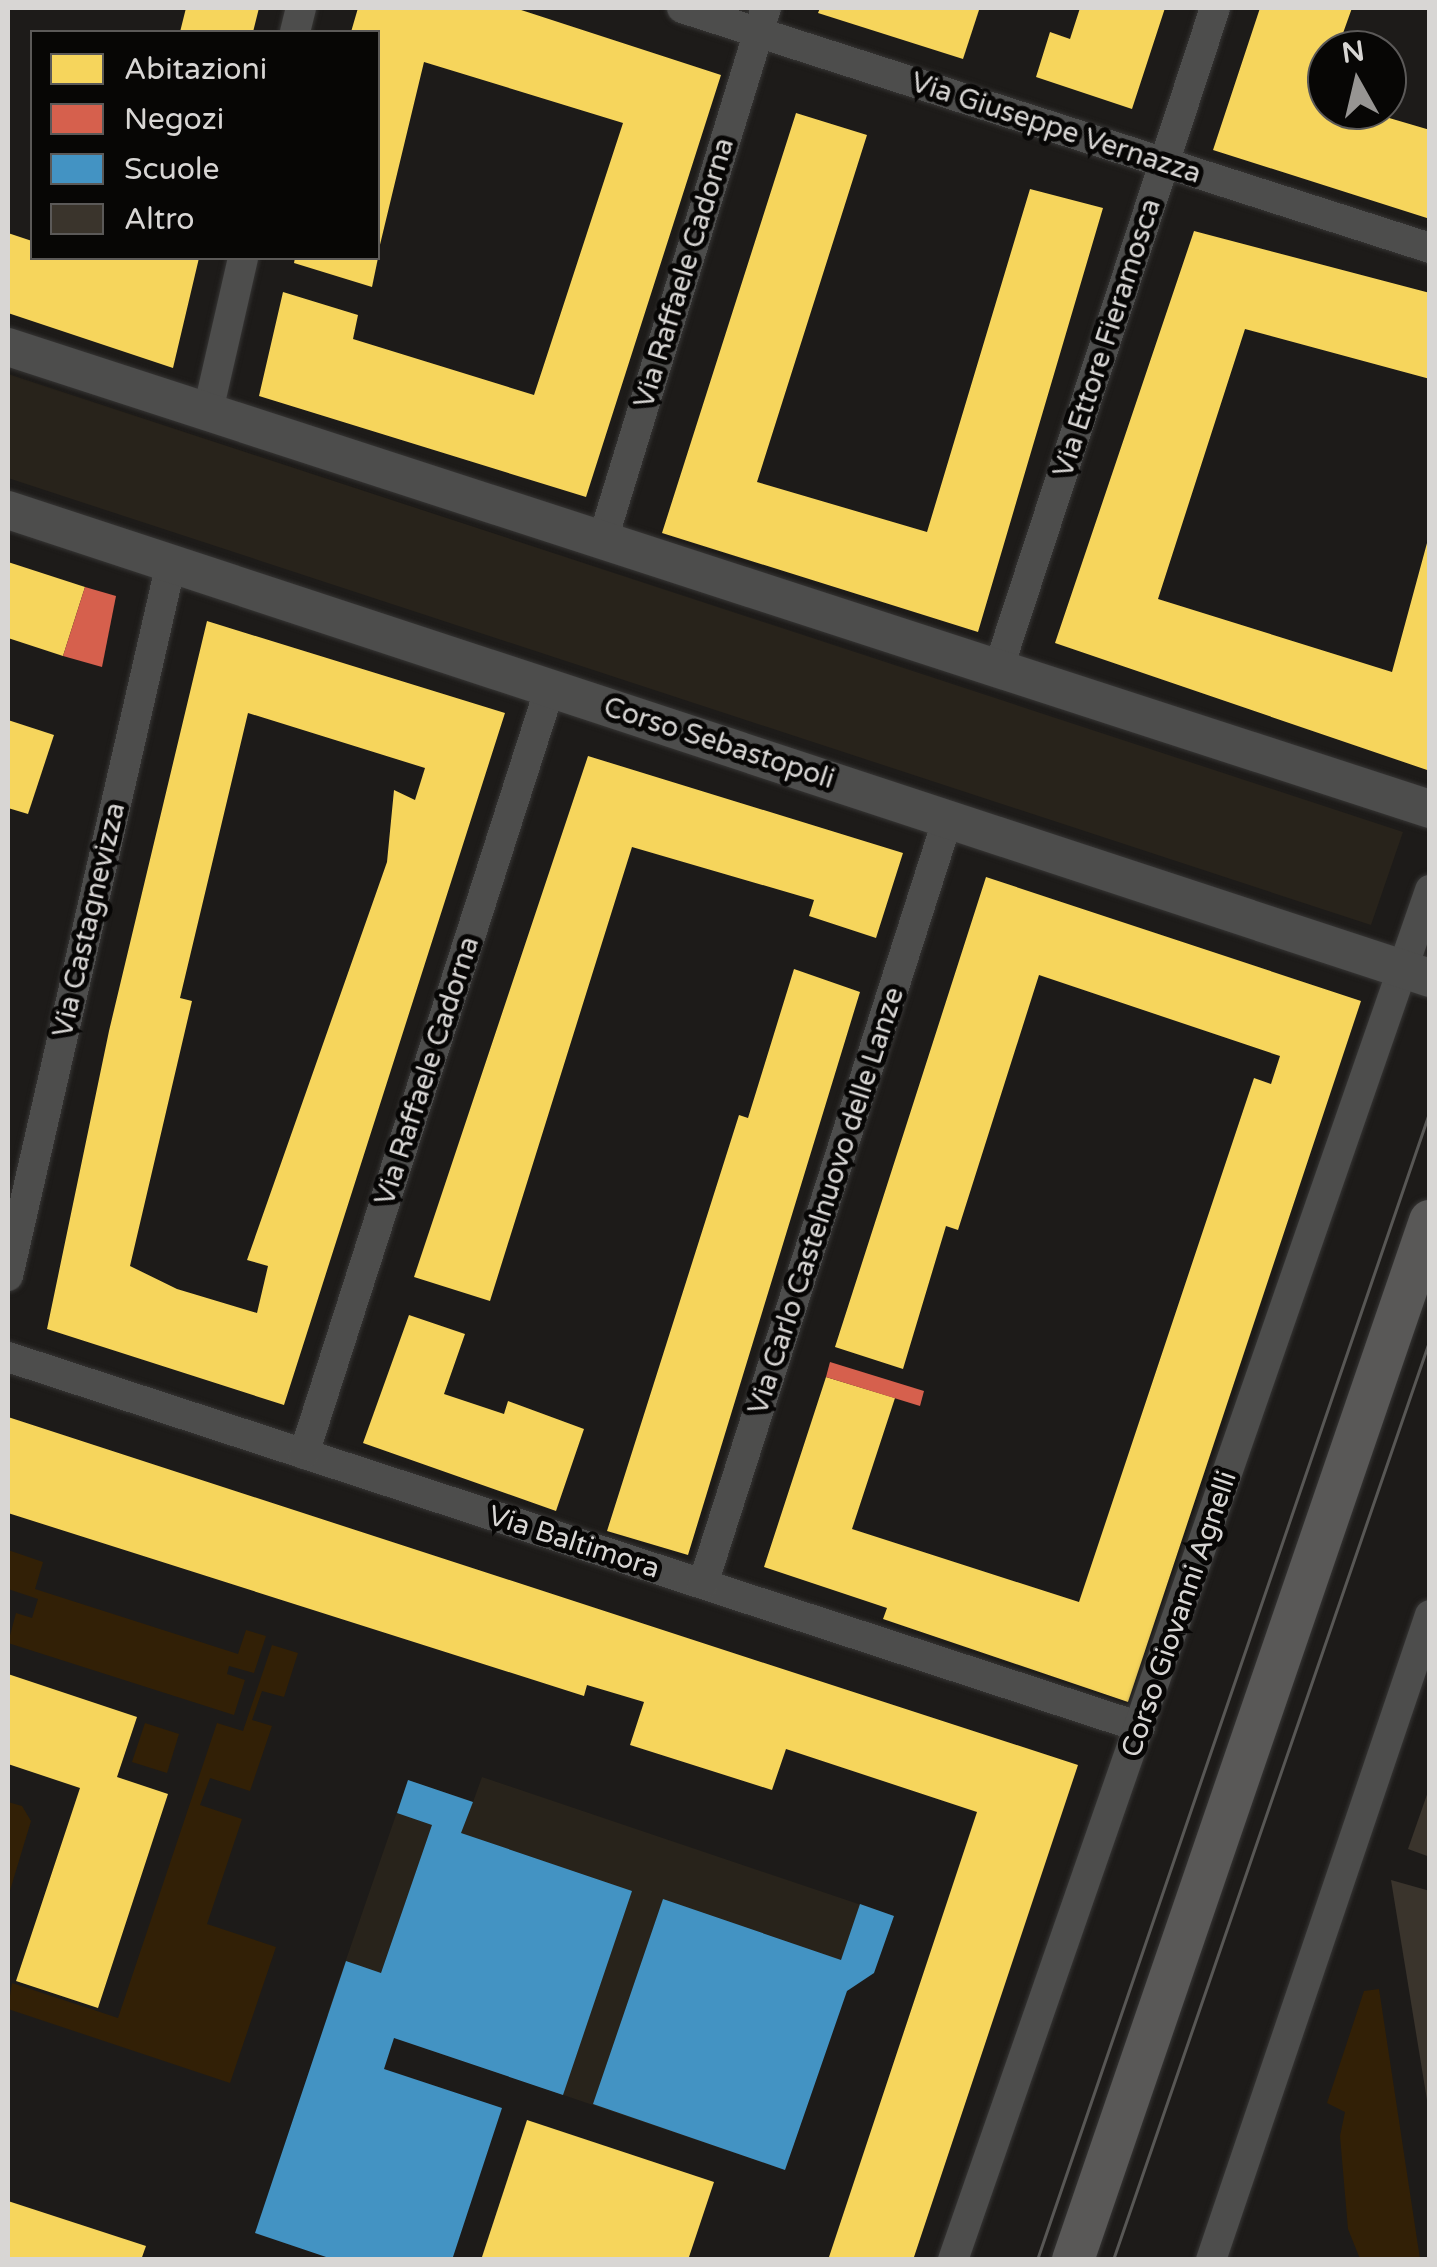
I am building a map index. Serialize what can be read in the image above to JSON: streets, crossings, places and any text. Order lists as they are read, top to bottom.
{
  "streets": {
    "street": [
      "Via Giuseppe Vernazza",
      "Via Raffaele Cadorna",
      "Via Ettore Fieramosca",
      "Corso Sebastopoli",
      "Via Castagnevizza",
      "Via Carlo Castelnuovo delle Lanze",
      "Via Baltimora",
      "Corso Giovanni Agnelli"
    ]
  },
  "crossings": [
    ["Via Giuseppe Vernazza", "Via Raffaele Cadorna"],
    ["Via Giuseppe Vernazza", "Via Ettore Fieramosca"],
    ["Via Raffaele Cadorna", "Corso Sebastopoli"],
    ["Via Raffaele Cadorna", "Via Baltimora"],
    ["Corso Sebastopoli", "Via Castagnevizza"],
    ["Corso Sebastopoli", "Via Carlo Castelnuovo delle Lanze"],
    ["Corso Sebastopoli", "Corso Giovanni Agnelli"],
    ["Via Carlo Castelnuovo delle Lanze", "Via Baltimora"],
    ["Via Baltimora", "Corso Giovanni Agnelli"]
  ],
  "legend": [
    "Abitazioni",
    "Negozi",
    "Scuole",
    "Altro"
  ],
  "north": "top"
}
